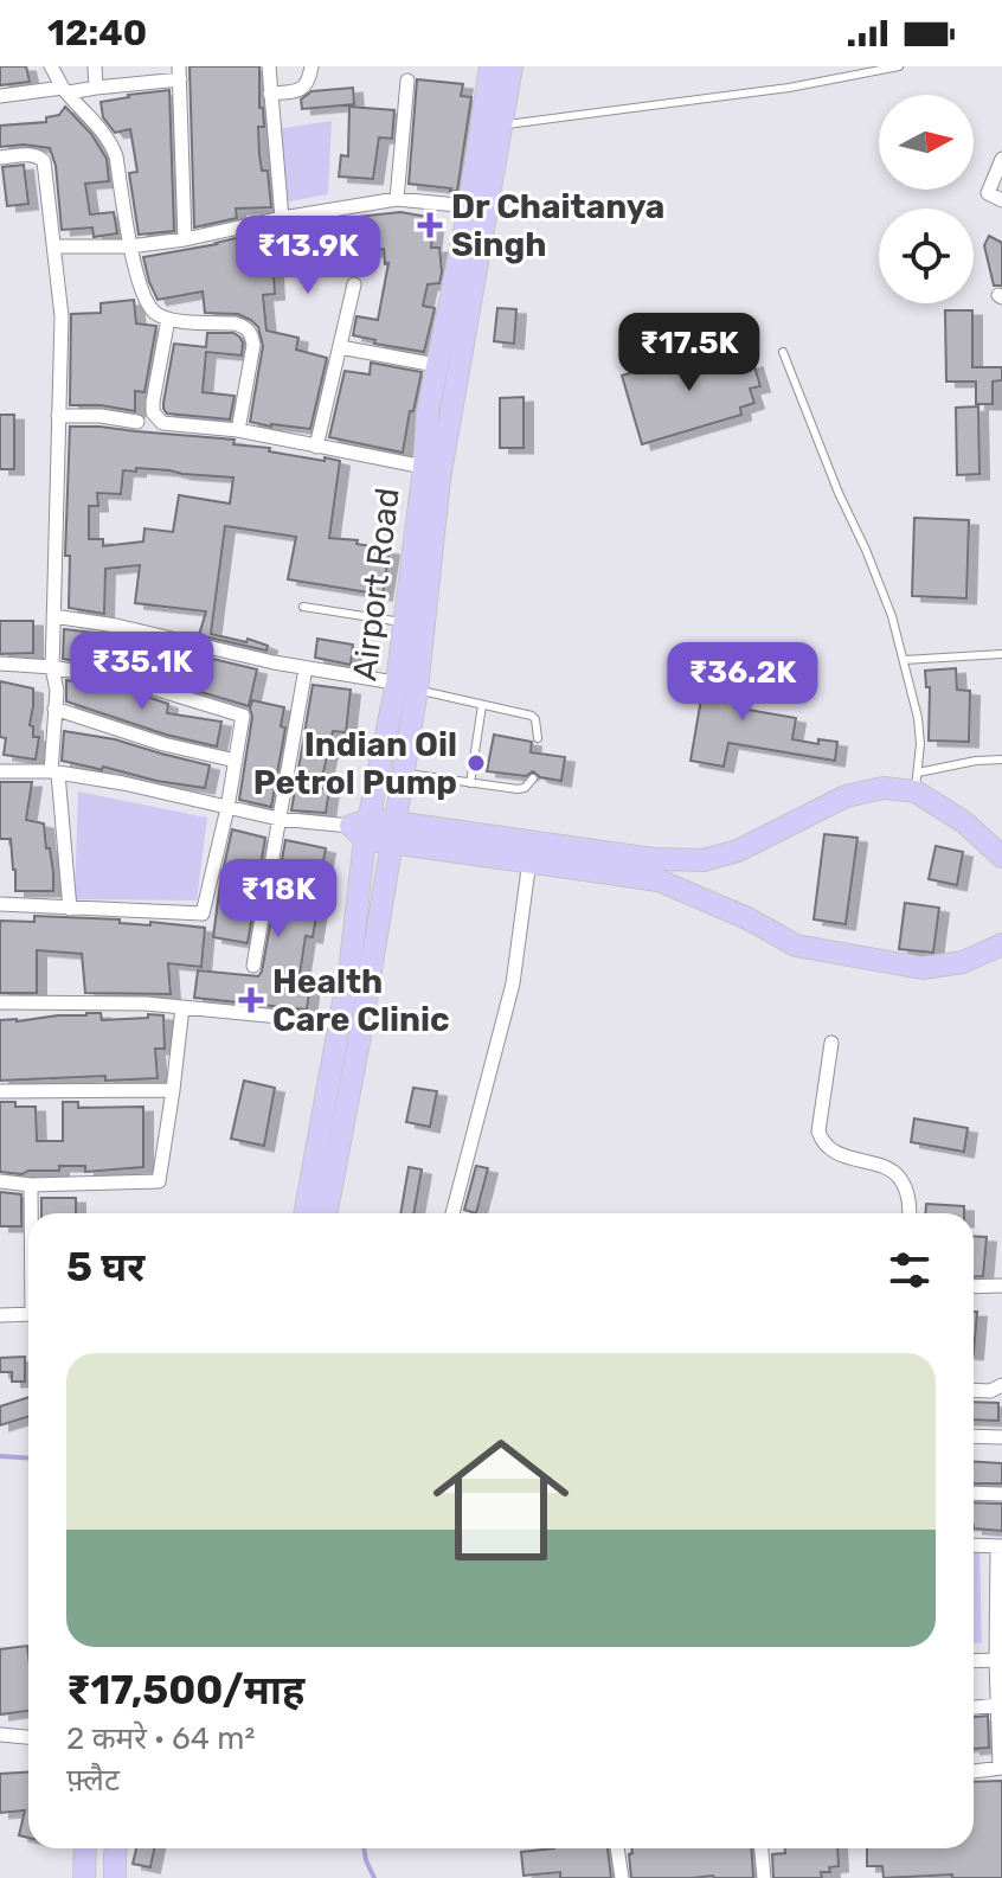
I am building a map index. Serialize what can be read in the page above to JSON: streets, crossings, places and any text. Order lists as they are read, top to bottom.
{
  "streets": {
    "main road": ["Airport Road"]
  },
  "places": {
    "health": ["Dr Chaitanya Singh", "Health Care Clinic"],
    "other": ["Indian Oil Petrol Pump"]
  },
  "north": "right",
  "page": {
    "status": "12:40",
    "price": [
      "₹13.9K",
      "₹17.5K",
      "₹35.1K",
      "₹36.2K",
      "₹18K"
    ],
    "heading": "5 घर",
    "list": [
      {
        "name": "₹17,500/माह",
        "note": "2 कमरे · 64 m² · फ़्लैट"
      }
    ]
  }
}
